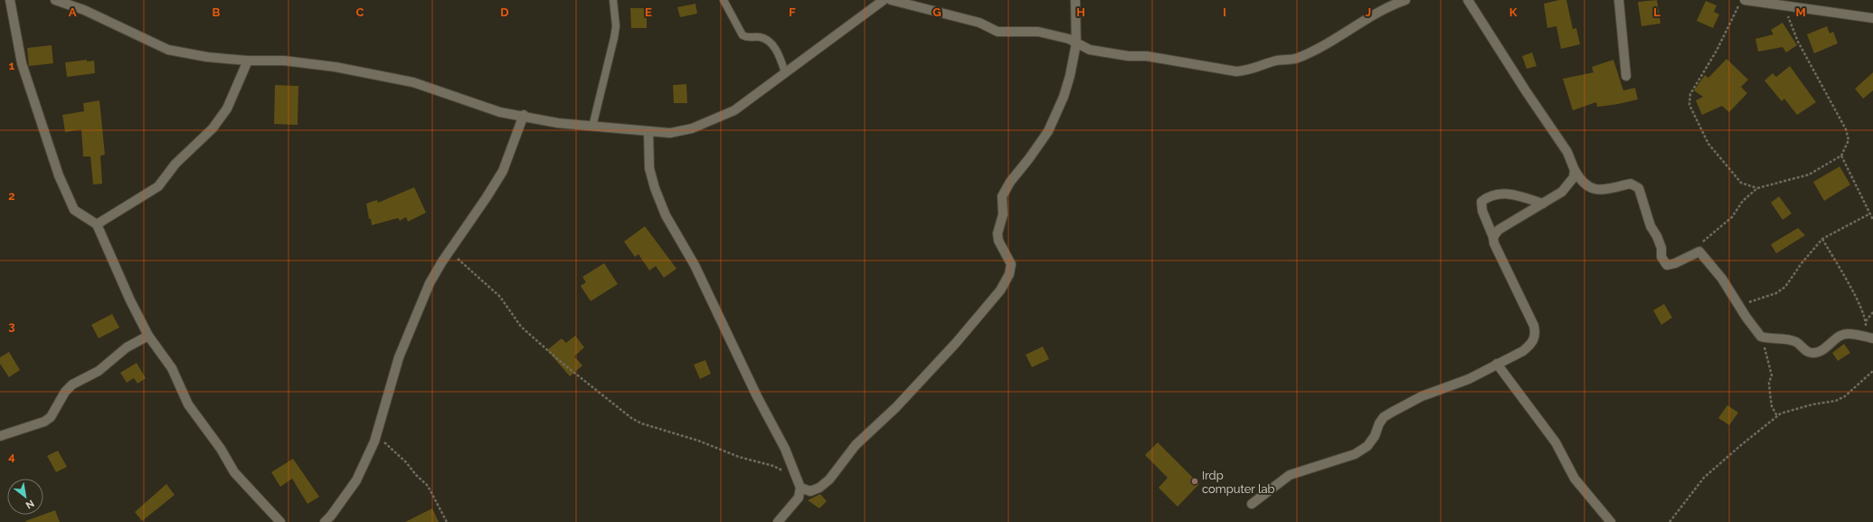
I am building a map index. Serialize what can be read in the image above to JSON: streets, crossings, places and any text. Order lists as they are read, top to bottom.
{
  "places": ["Irdp computer lab"],
  "north": "bottom right",
  "grid": {
    "columns": [
      "A",
      "B",
      "C",
      "D",
      "E",
      "F",
      "G",
      "H",
      "I",
      "J",
      "K",
      "L",
      "M"
    ],
    "rows": [
      "1",
      "2",
      "3",
      "4"
    ]
  }
}
